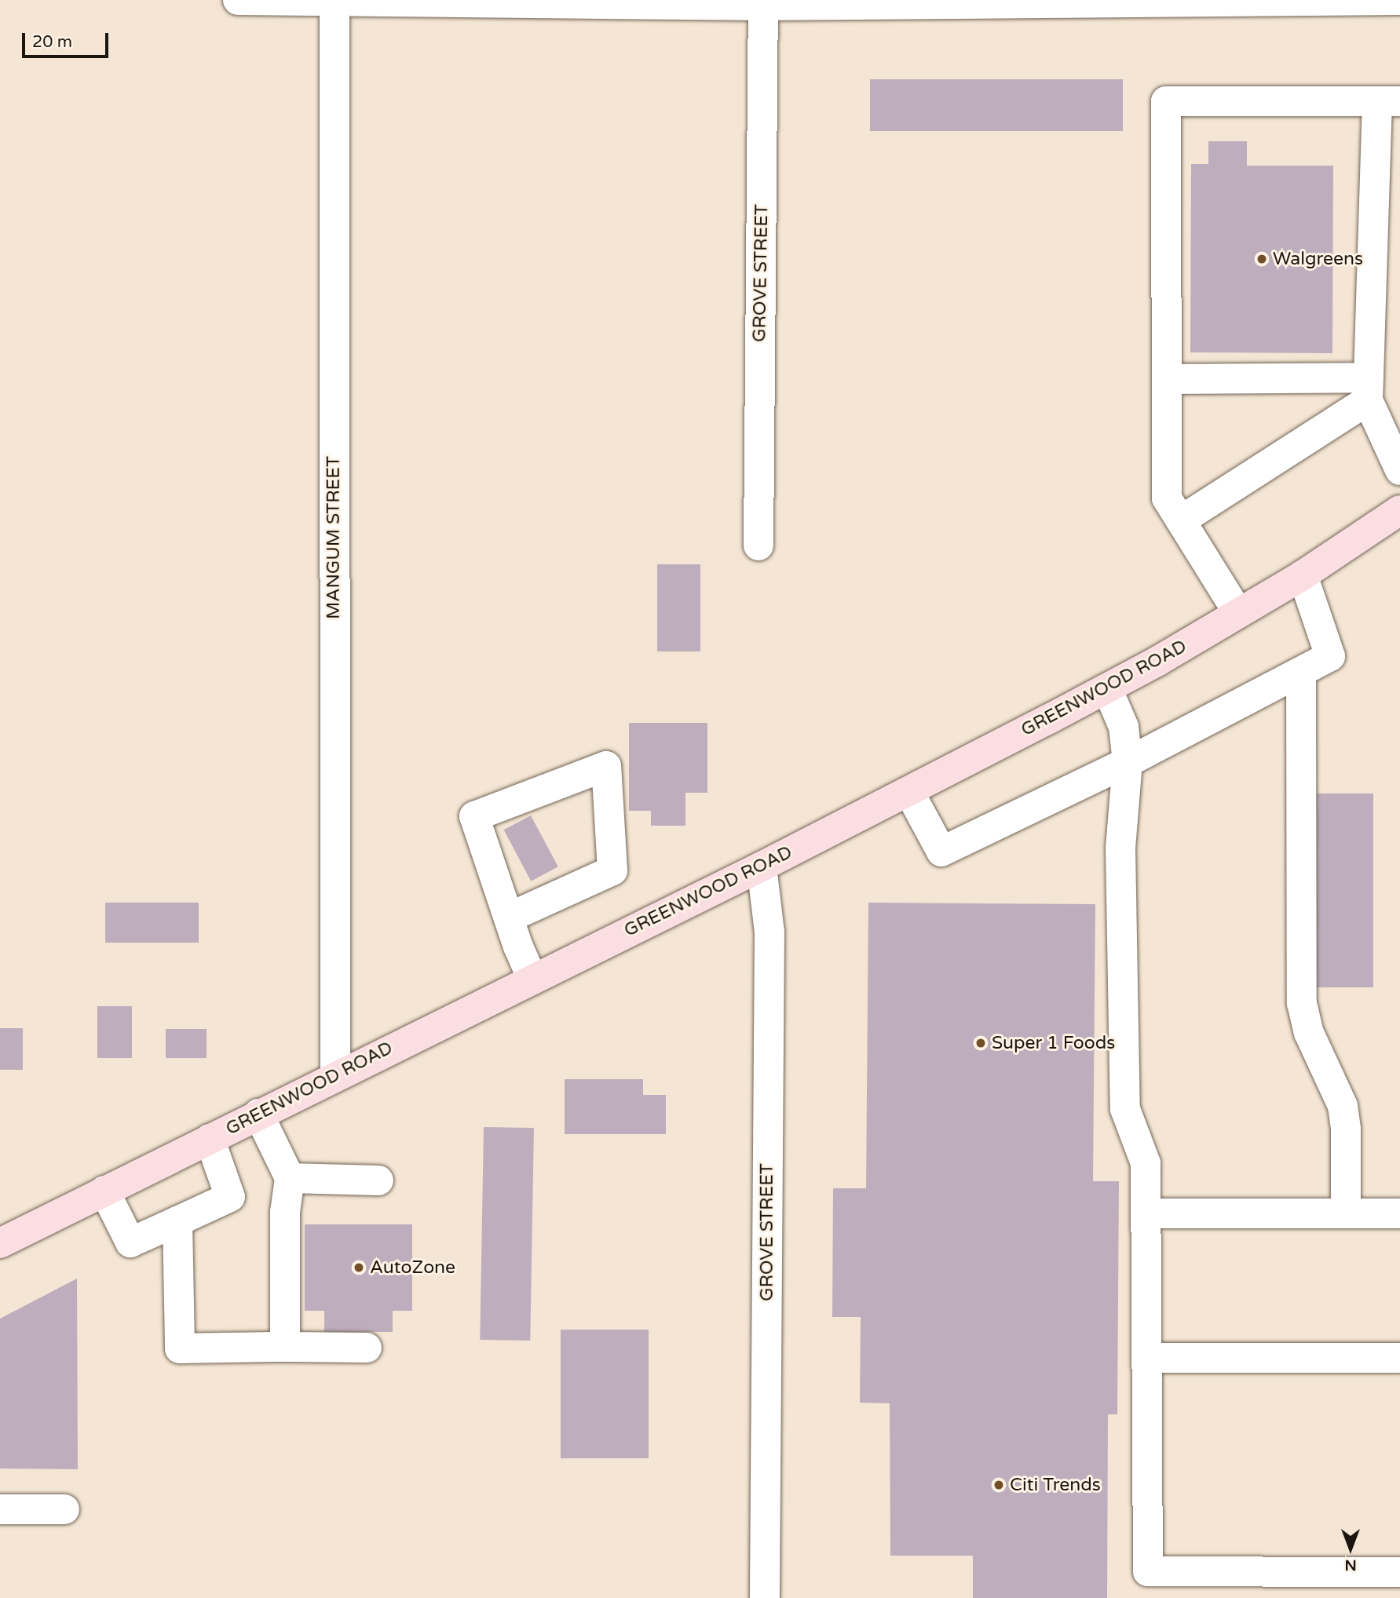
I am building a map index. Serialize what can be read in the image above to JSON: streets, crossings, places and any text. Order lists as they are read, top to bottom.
{
  "streets": {
    "main road": ["GREENWOOD ROAD"],
    "street": ["GROVE STREET", "MANGUM STREET"]
  },
  "crossings": [
    ["GROVE STREET", "GREENWOOD ROAD"],
    ["MANGUM STREET", "GREENWOOD ROAD"]
  ],
  "places": [
    "Walgreens",
    "Super 1 Foods",
    "AutoZone",
    "Citi Trends"
  ],
  "scale_bar": "20 m",
  "north": "bottom"
}
